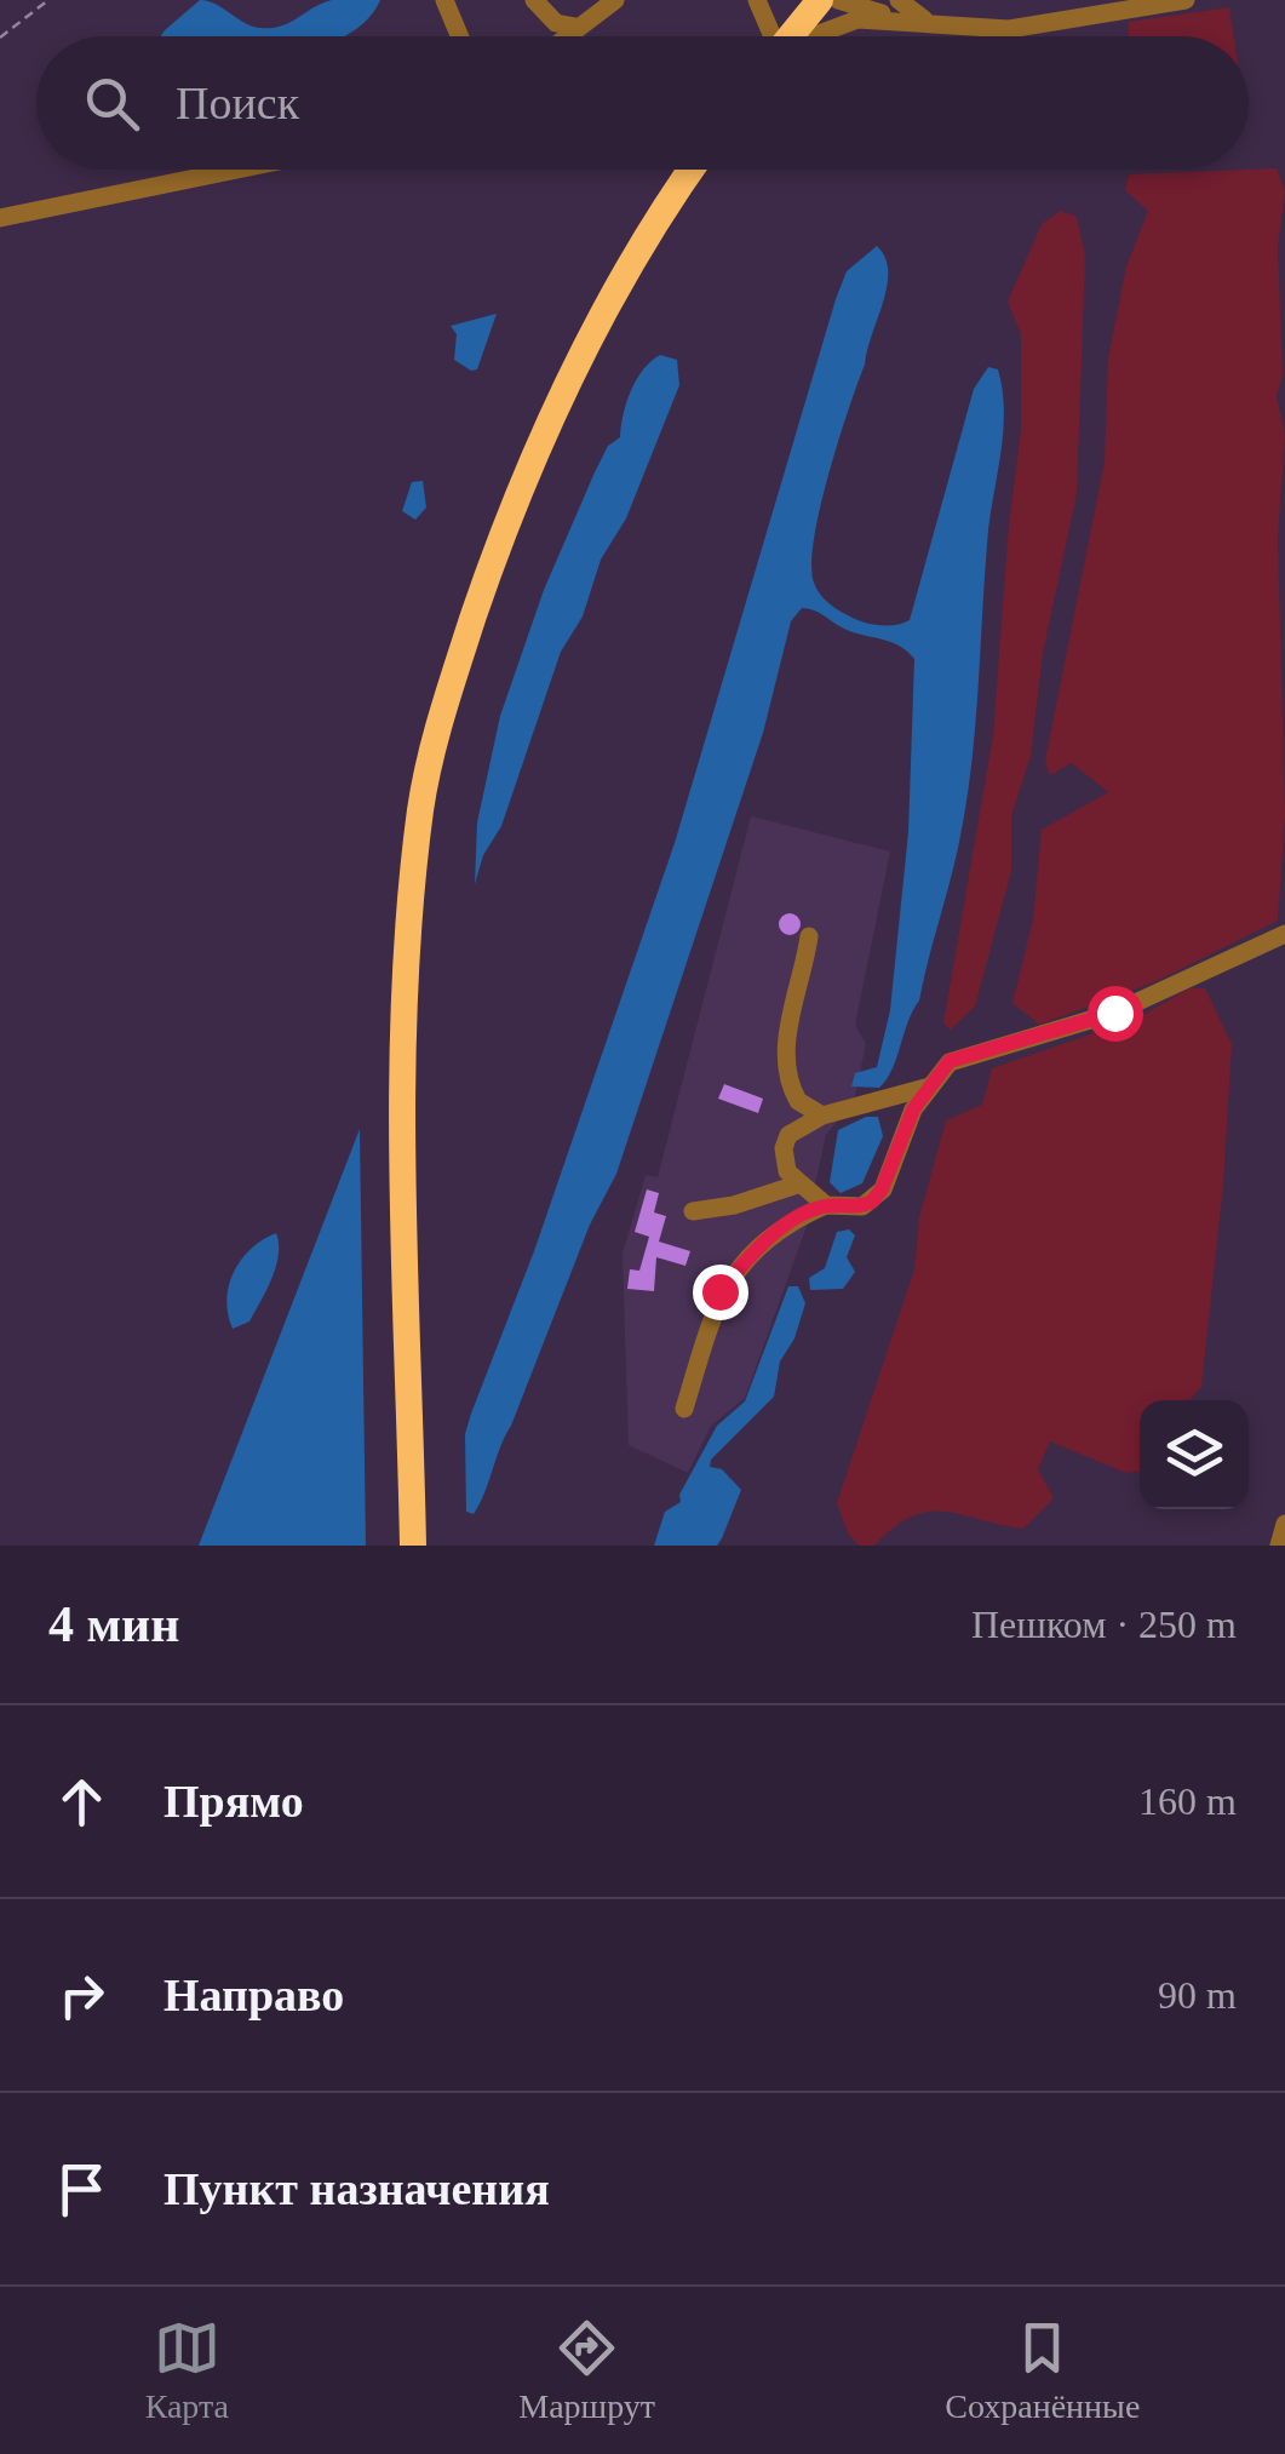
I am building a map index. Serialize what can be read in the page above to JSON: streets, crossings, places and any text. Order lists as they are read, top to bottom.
{
  "page": {
    "search": "Поиск",
    "heading": ["4 мин", "Пешком · 250 m"],
    "list": [
      ["Прямо", "160 m"],
      ["Направо", "90 m"],
      "Пункт назначения"
    ],
    "nav": ["Карта", "Маршрут", "Сохранённые"]
  }
}
